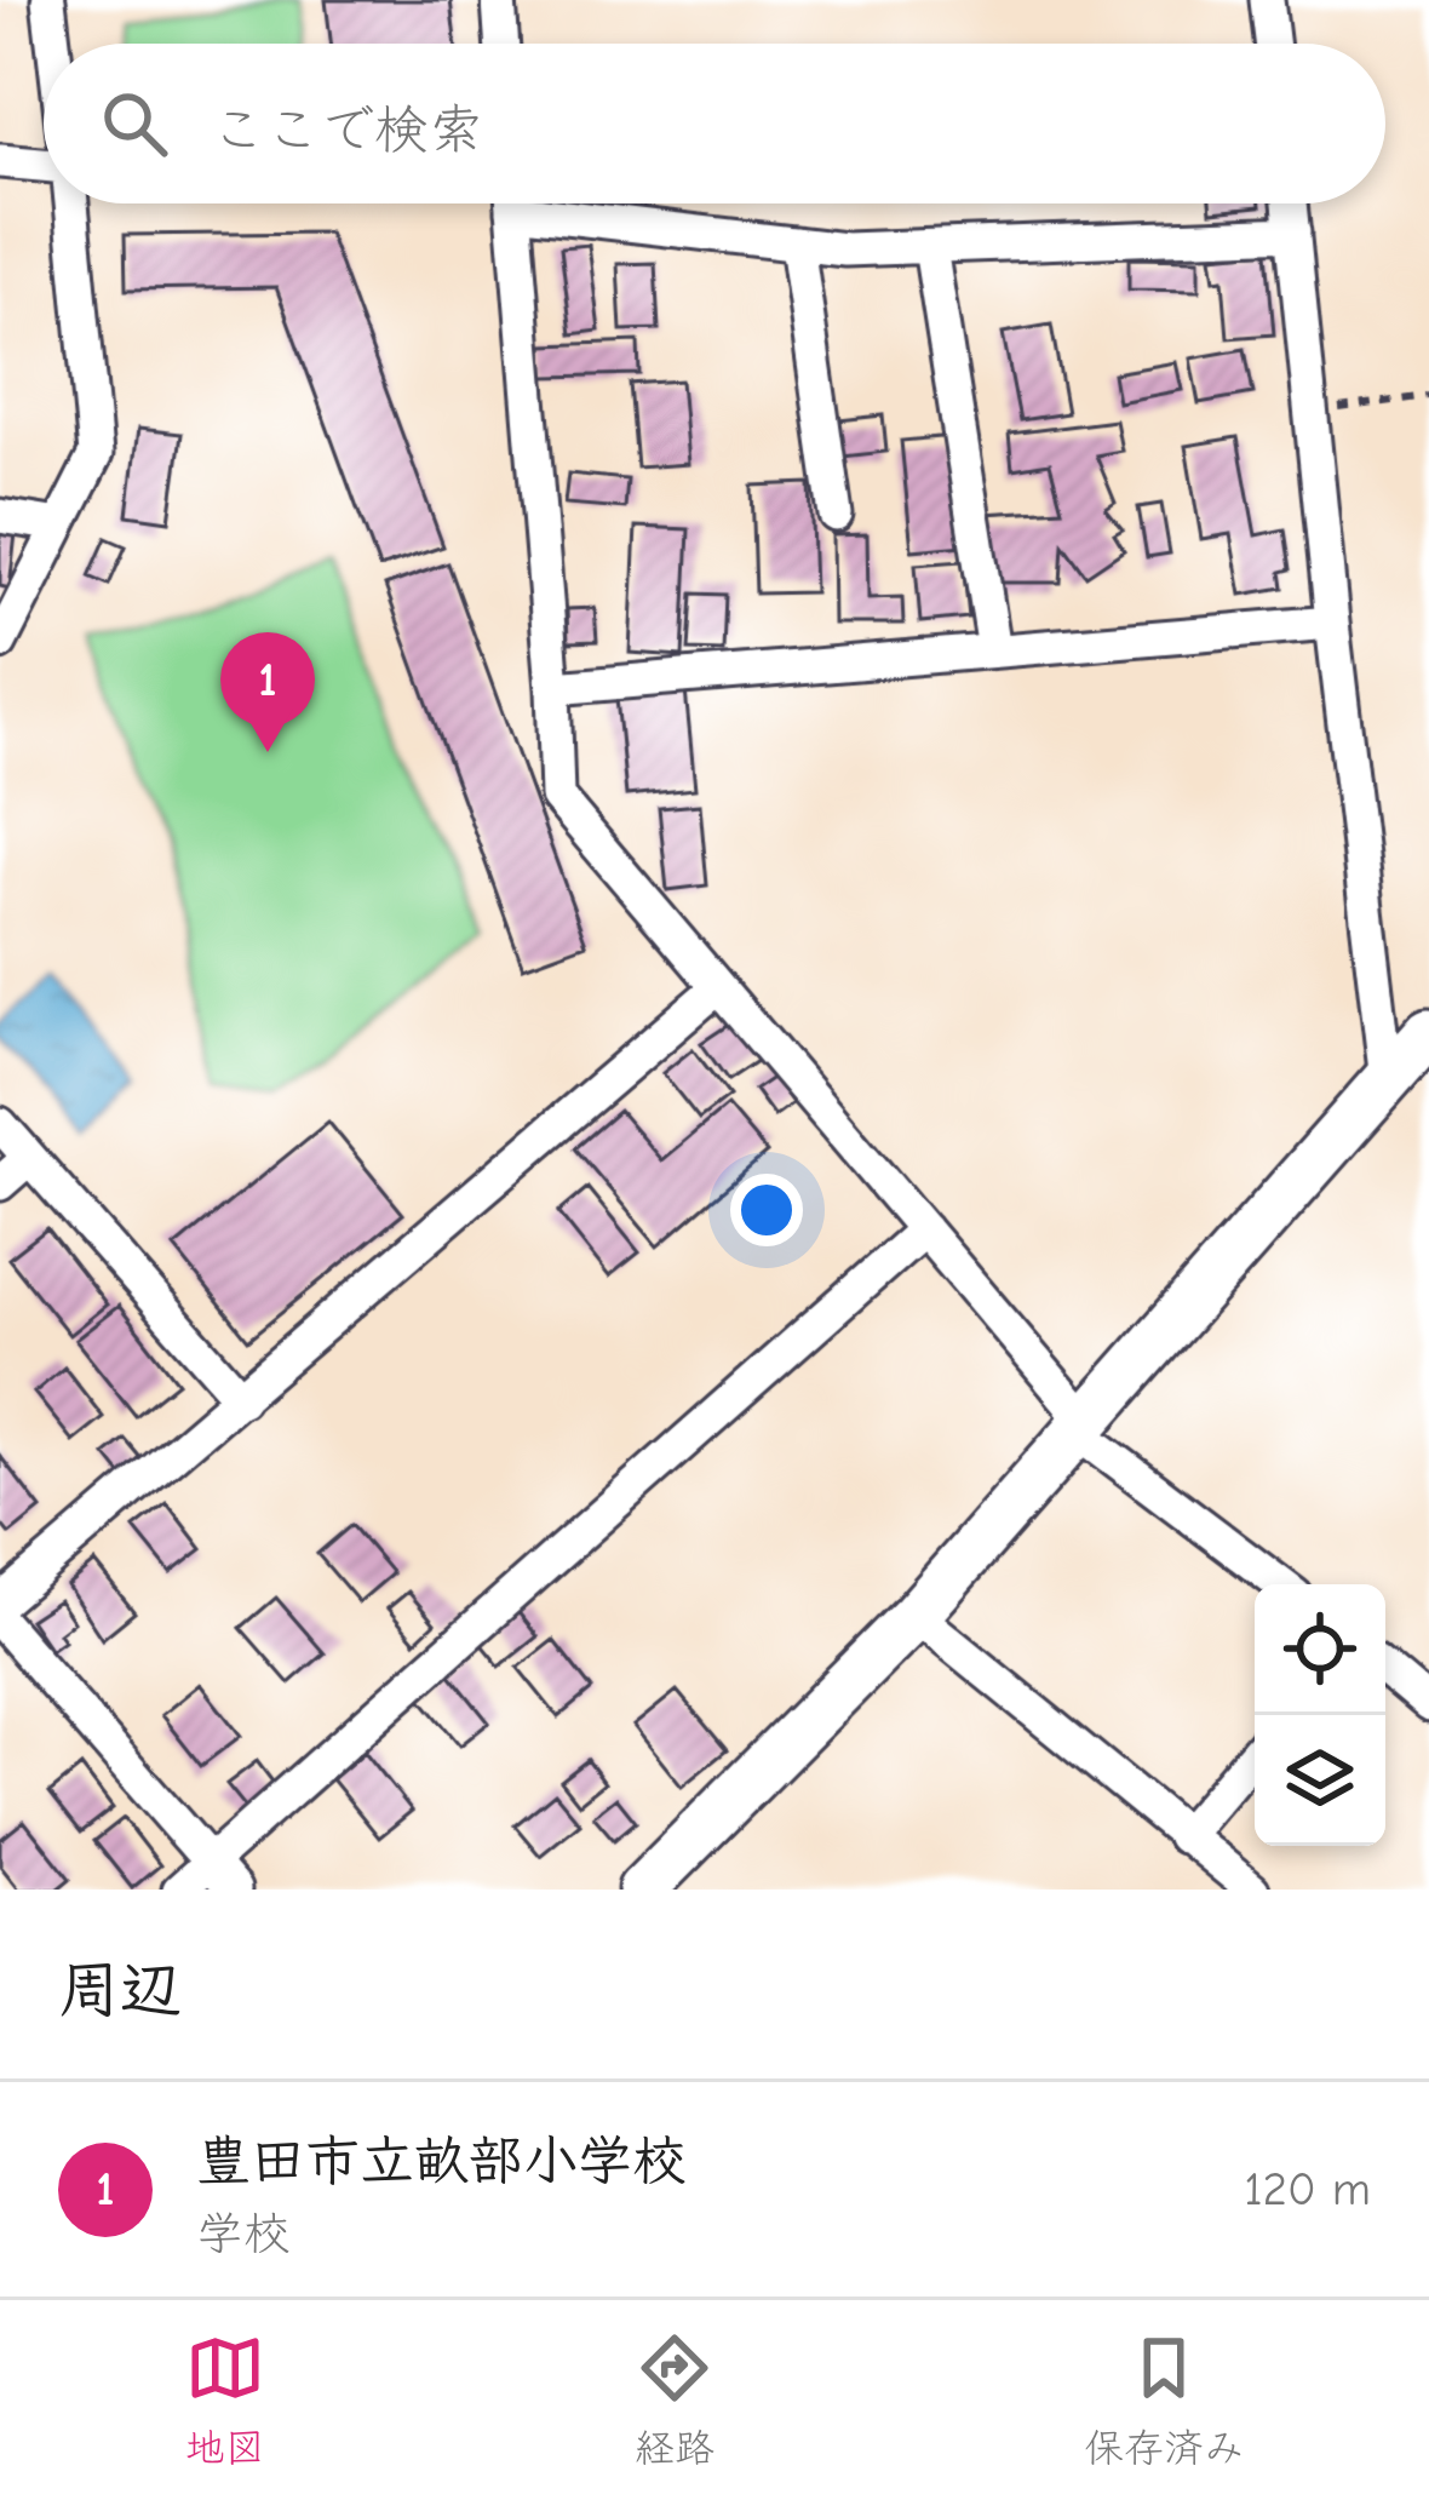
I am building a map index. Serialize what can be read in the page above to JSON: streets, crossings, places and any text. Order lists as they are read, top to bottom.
{
  "page": {
    "search": "ここで検索",
    "pins": "1",
    "heading": "周辺",
    "list": [
      {
        "mark": "1",
        "name": "豊田市立畝部小学校",
        "note": "学校",
        "value": "120 m"
      }
    ],
    "nav": ["地図", "経路", "保存済み"]
  }
}
